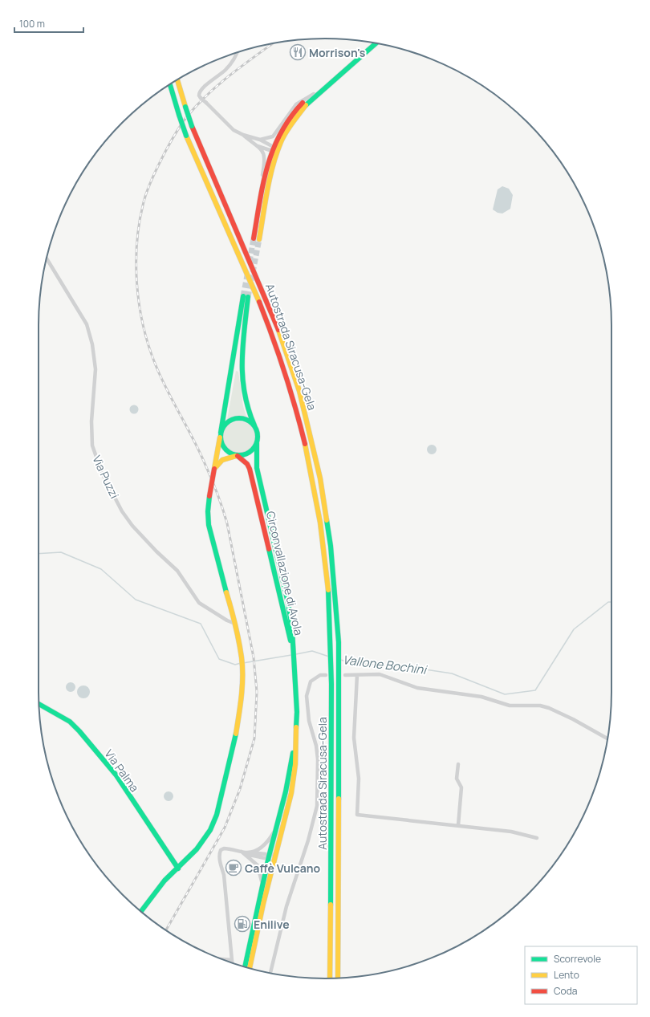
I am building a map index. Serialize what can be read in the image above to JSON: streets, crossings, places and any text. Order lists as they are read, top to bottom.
{
  "streets": {
    "main road": ["Autostrada Siracusa-Gela", "Circonvallazione di Avola", "Via Palma"],
    "street": ["Via Puzzi"]
  },
  "water": ["Vallone Bochini"],
  "places": {
    "restaurant": ["Morrison's"],
    "cafe": ["Caffè Vulcano"],
    "fuel station": ["Enilive"]
  },
  "legend": ["Scorrevole", "Lento", "Coda"],
  "scale_bar": "100 m"
}
